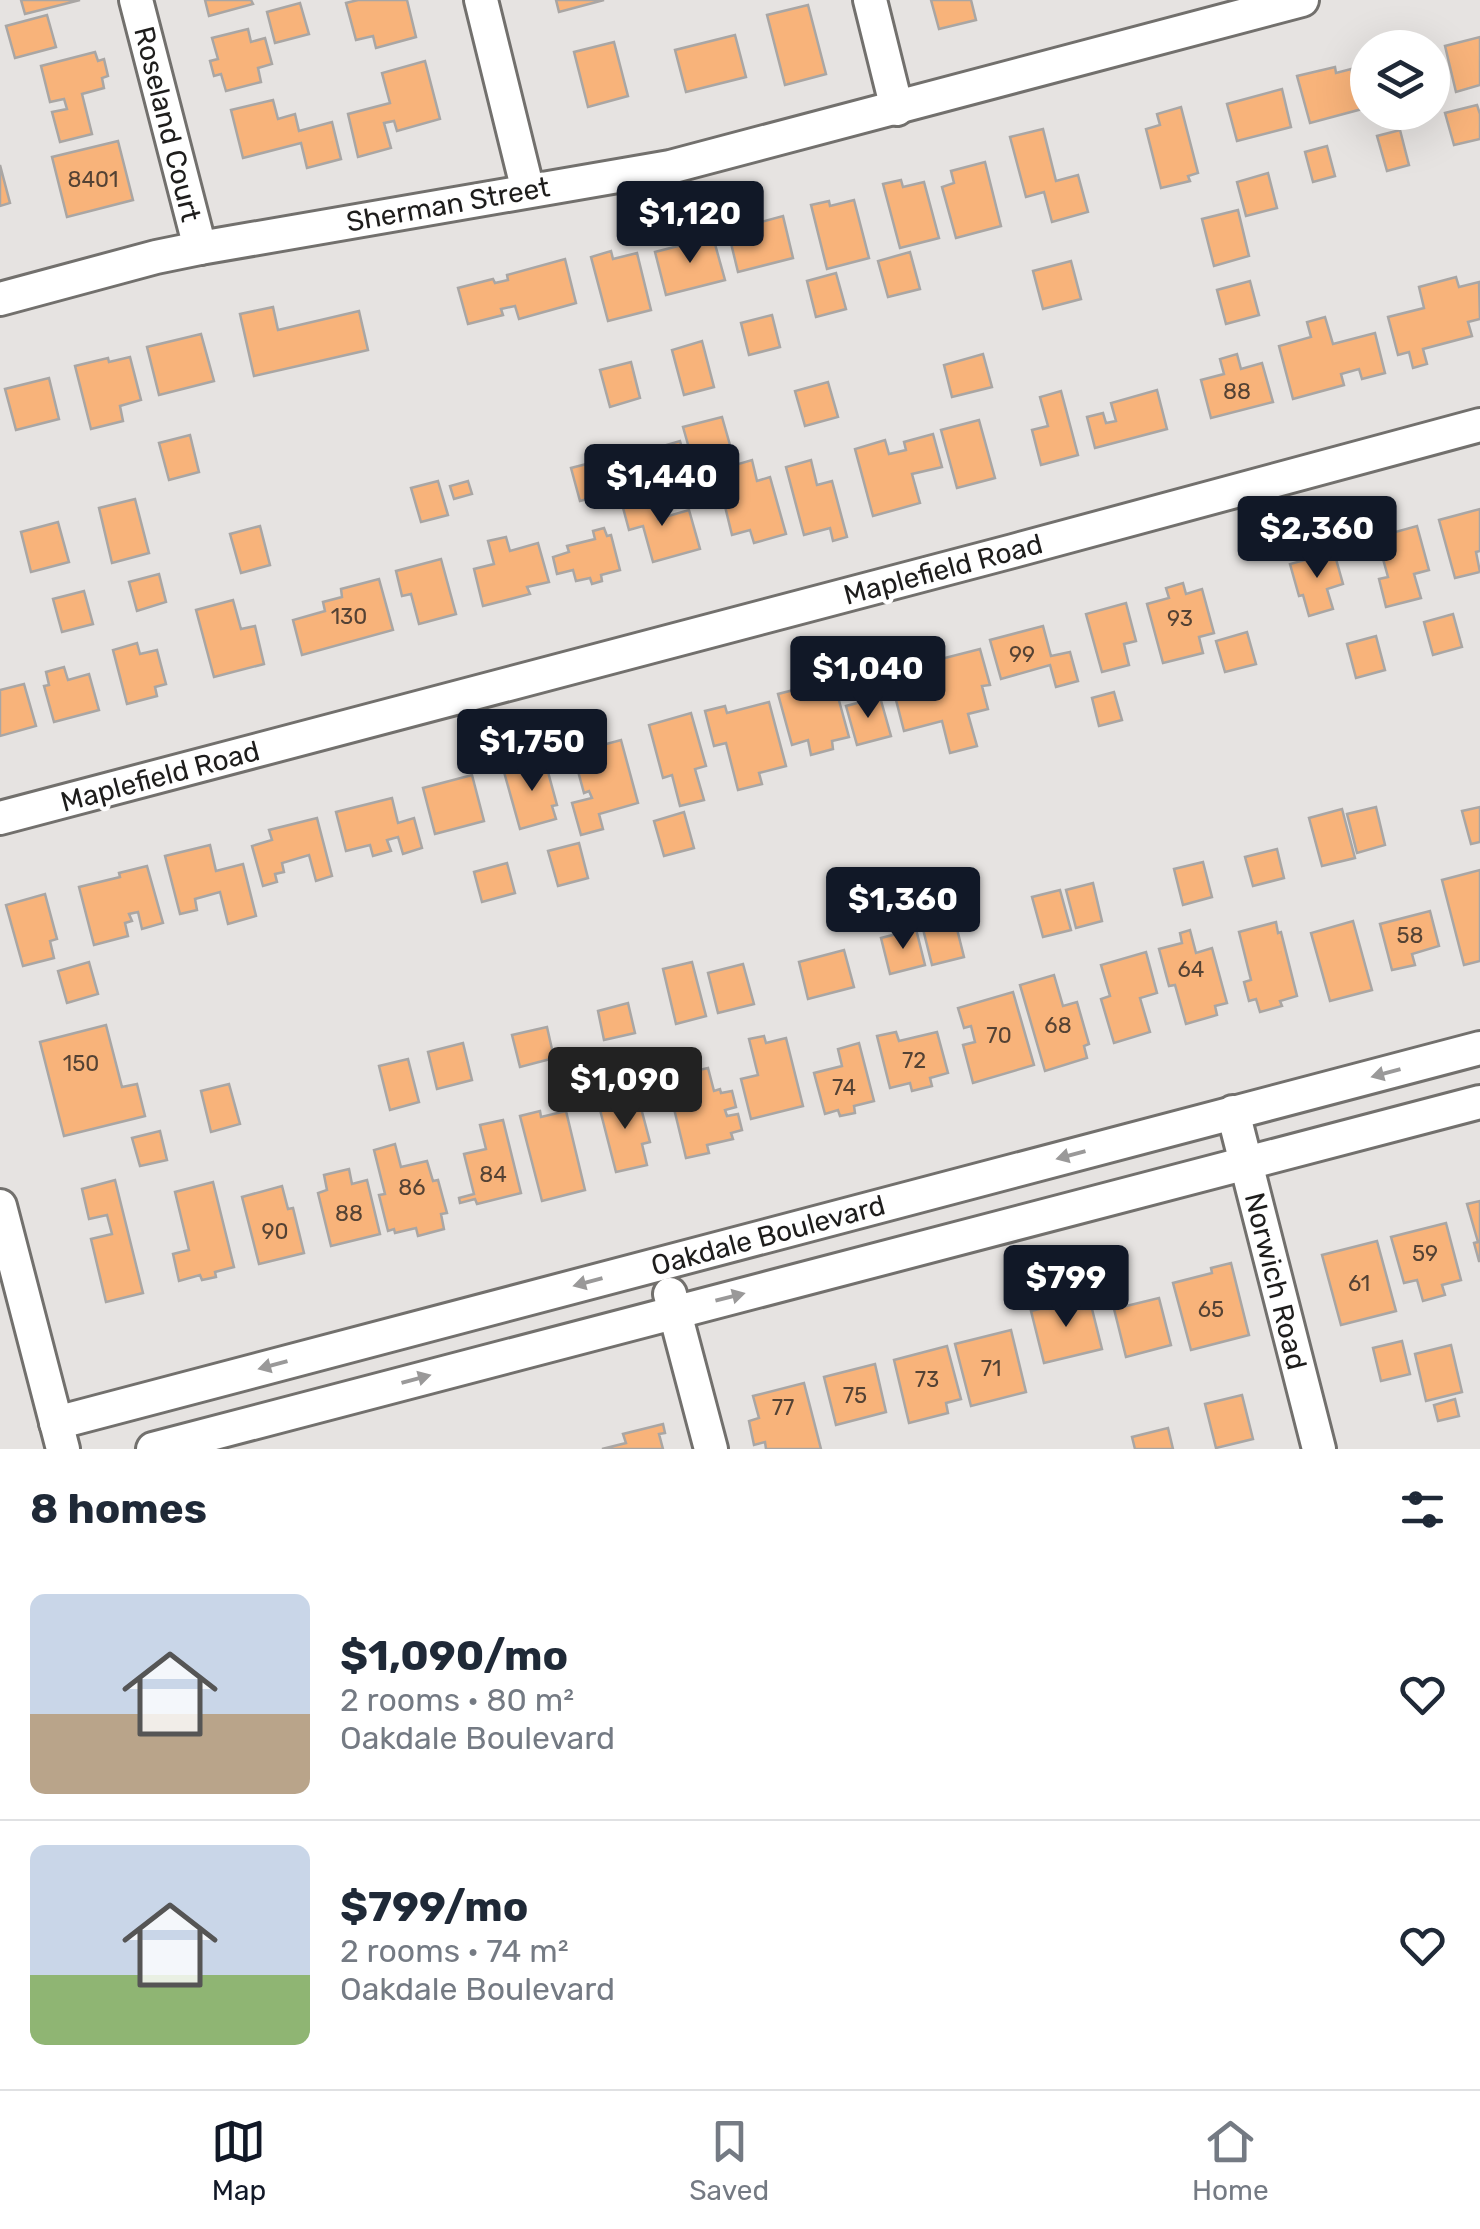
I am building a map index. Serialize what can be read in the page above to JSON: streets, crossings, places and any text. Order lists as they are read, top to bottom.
{
  "streets": {
    "street": [
      "Roseland Court",
      "Sherman Street",
      "Maplefield Road",
      "Oakdale Boulevard",
      "Norwich Road"
    ]
  },
  "crossings": [
    ["Roseland Court", "Sherman Street"],
    ["Oakdale Boulevard", "Norwich Road"]
  ],
  "house_numbers": [
    "8401",
    "88",
    "130",
    "93",
    "99",
    "58",
    "64",
    "68",
    "70",
    "72",
    "150",
    "74",
    "84",
    "86",
    "88",
    "90",
    "59",
    "61",
    "65",
    "71",
    "73",
    "75",
    "77"
  ],
  "page": {
    "price": [
      "$1,120",
      "$1,440",
      "$2,360",
      "$1,040",
      "$1,750",
      "$1,360",
      "$1,090",
      "$799"
    ],
    "heading": "8 homes",
    "list": [
      {
        "name": "$1,090/mo",
        "note": "2 rooms · 80 m² · Oakdale Boulevard"
      },
      {
        "name": "$799/mo",
        "note": "2 rooms · 74 m² · Oakdale Boulevard"
      }
    ],
    "tabs": ["Map", "Saved", "Home"]
  }
}
